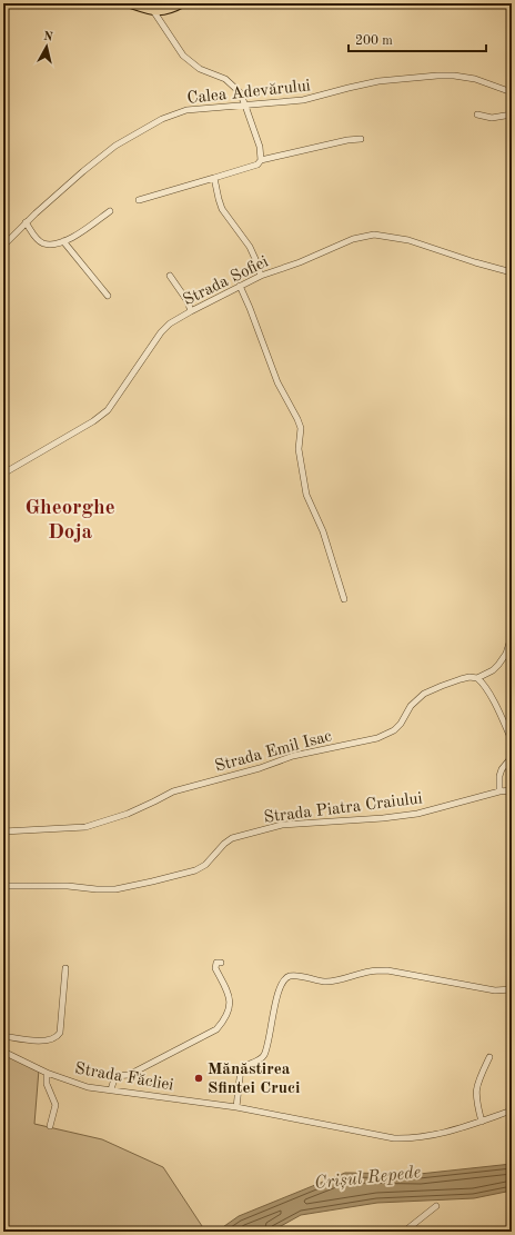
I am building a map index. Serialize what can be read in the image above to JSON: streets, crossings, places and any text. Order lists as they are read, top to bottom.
{
  "streets": {
    "street": [
      "Calea Adevărului",
      "Strada Sofiei",
      "Strada Emil Isac",
      "Strada Piatra Craiului",
      "Strada Făcliei"
    ]
  },
  "districts": ["Gheorghe Doja"],
  "water": ["Crișul Repede"],
  "places": ["Mănăstirea Sfintei Cruci"],
  "scale_bar": "200 m",
  "north": "top"
}
